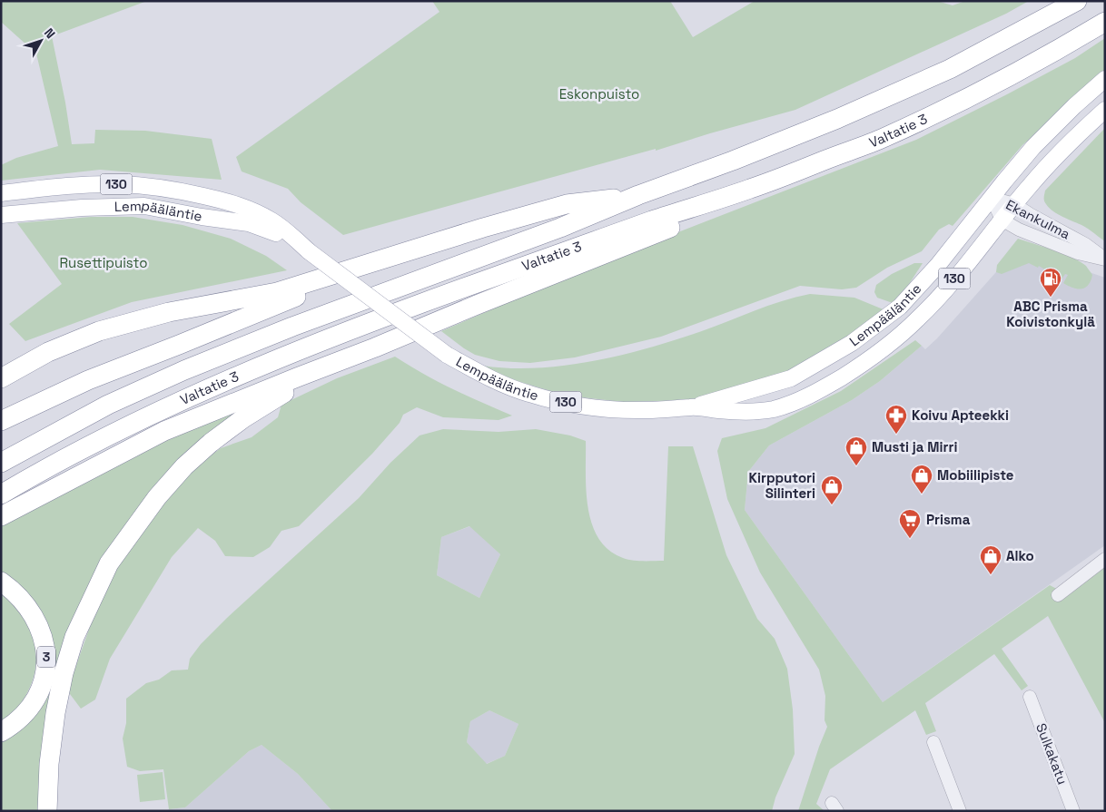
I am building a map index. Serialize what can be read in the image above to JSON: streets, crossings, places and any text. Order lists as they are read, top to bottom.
{
  "streets": {
    "highway": ["Valtatie 3", "3"],
    "main road": ["130", "Lempääläntie"],
    "street": ["Ekankulma", "Sulkakatu"]
  },
  "crossings": [
    ["Lempääläntie", "Ekankulma"]
  ],
  "parks": ["Eskonpuisto", "Rusettipuisto"],
  "places": {
    "fuel station": ["ABC Prisma Koivistonkylä"],
    "pharmacy": ["Koivu Apteekki"],
    "shop": [
      "Musti ja Mirri",
      "Mobiilipiste",
      "Kirpputori Silinteri",
      "Alko"
    ],
    "supermarket": ["Prisma"]
  },
  "north": "top right"
}
